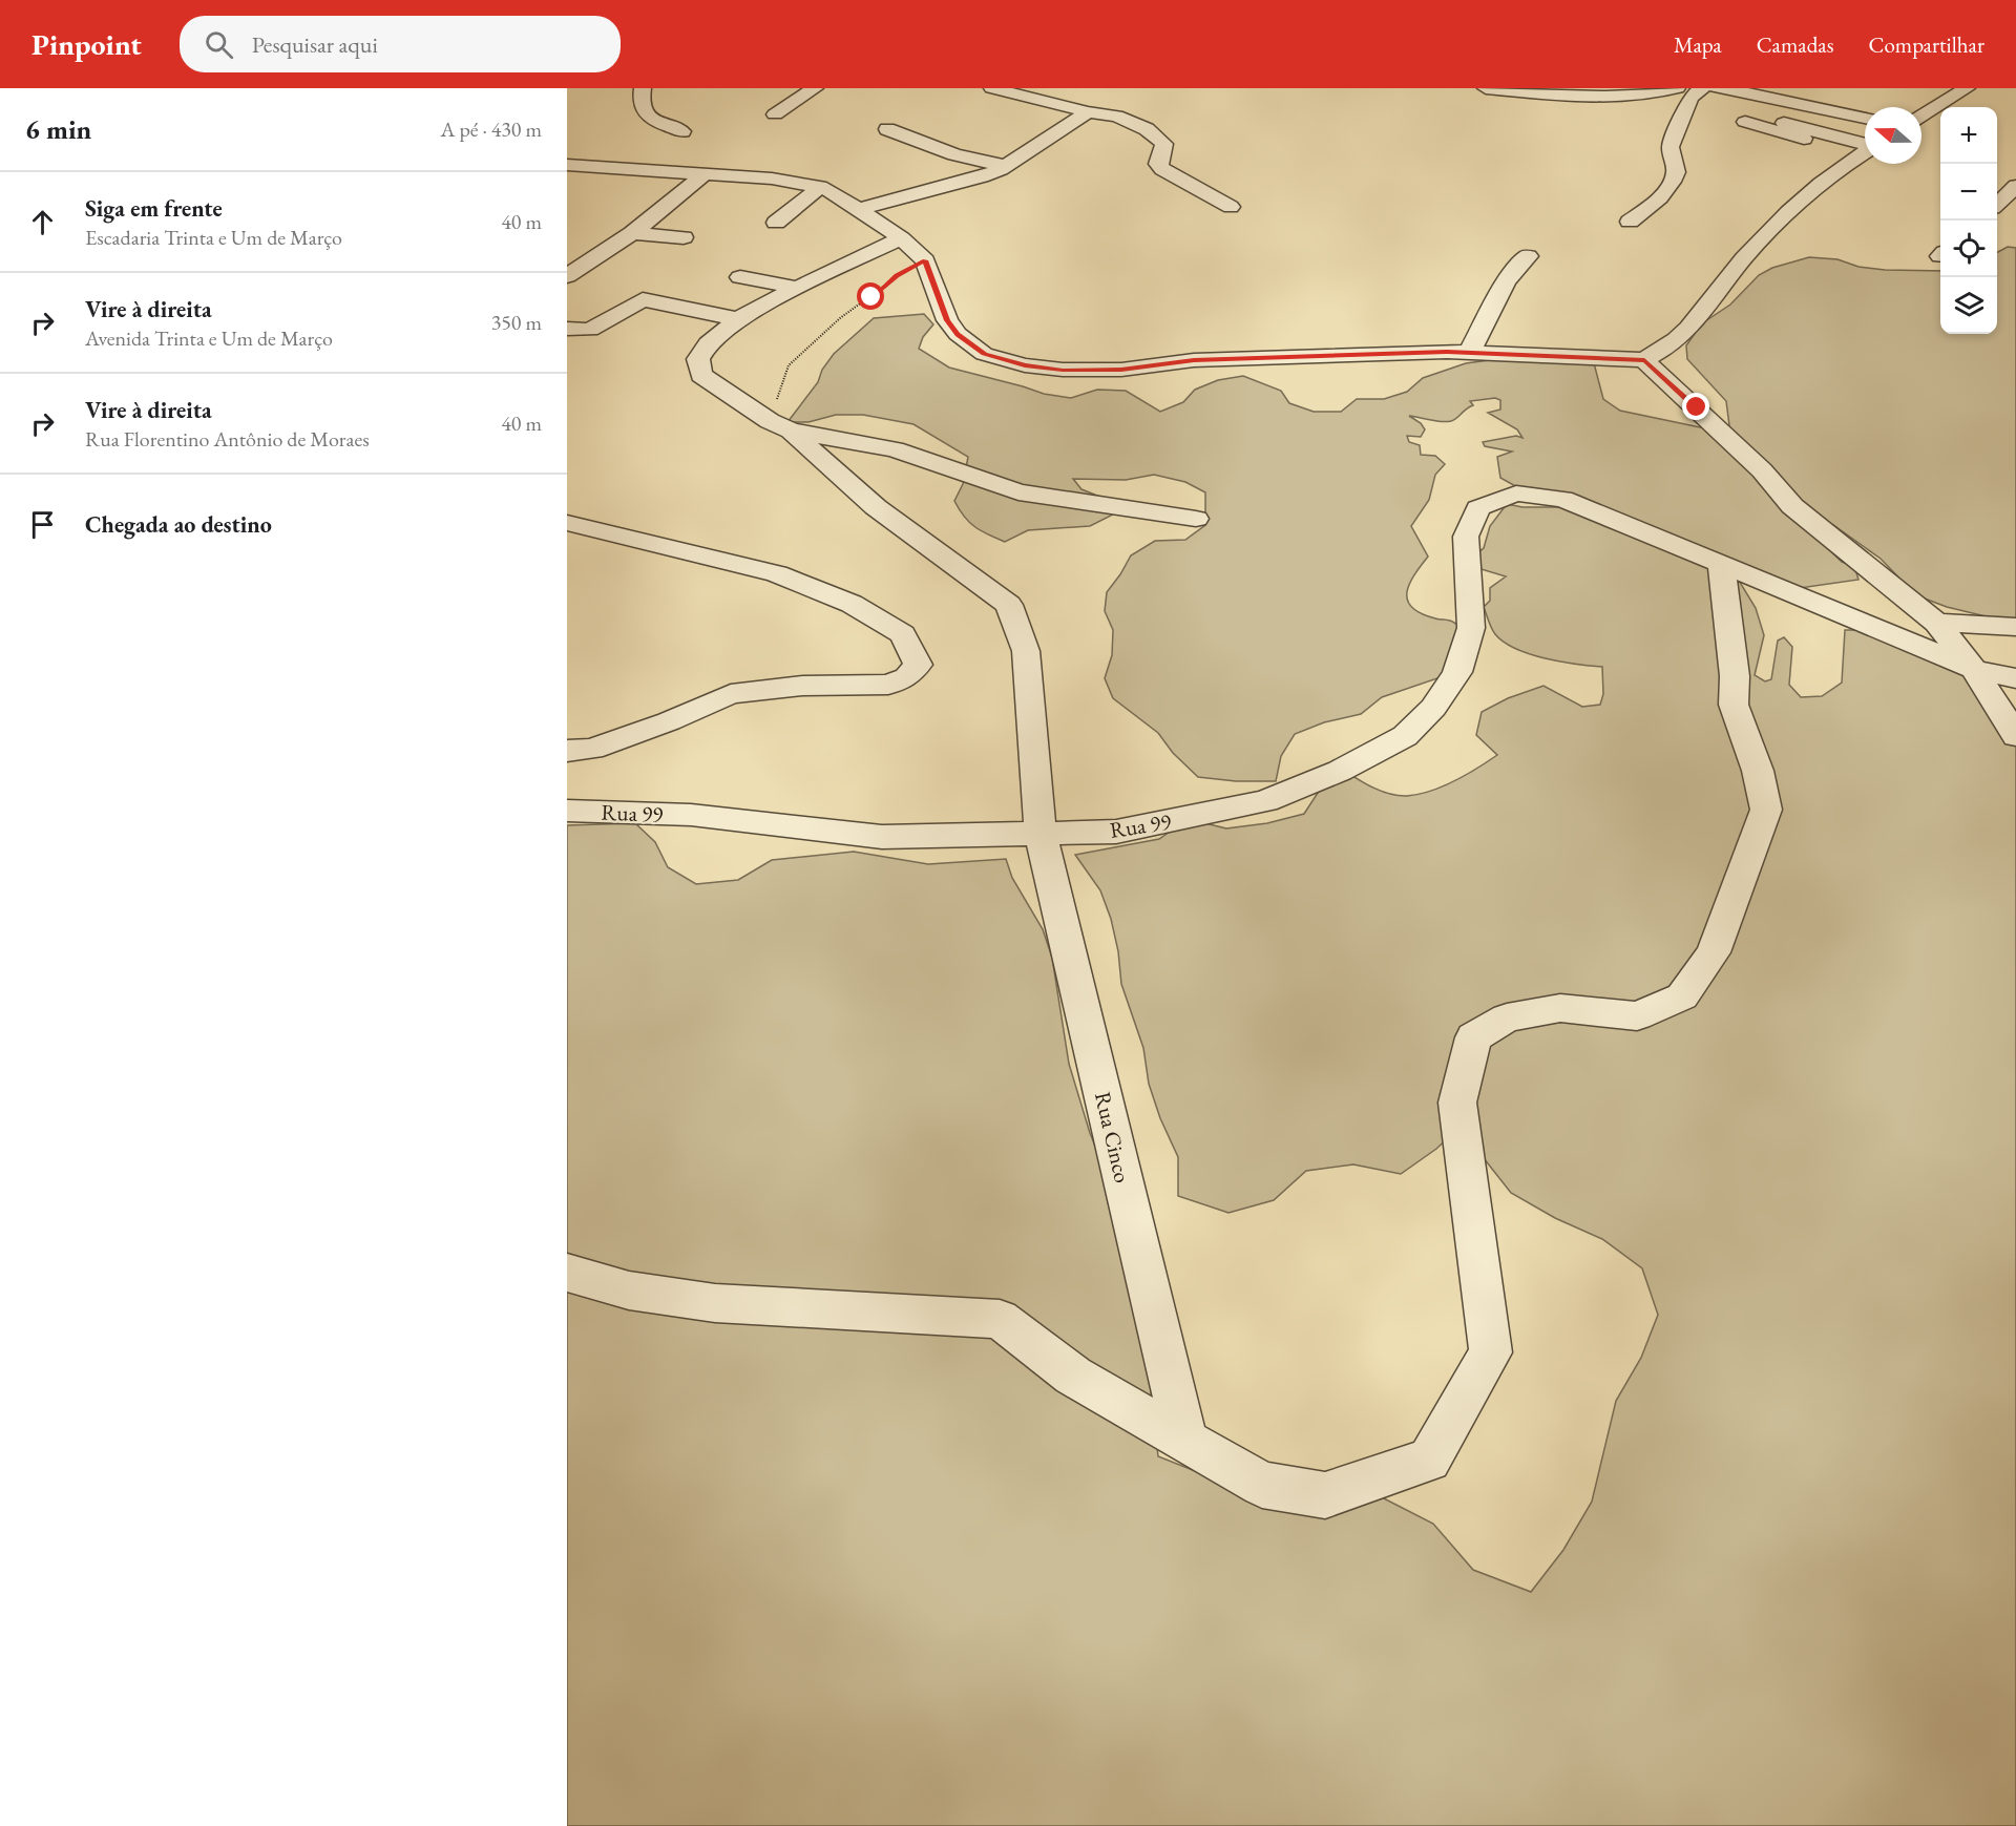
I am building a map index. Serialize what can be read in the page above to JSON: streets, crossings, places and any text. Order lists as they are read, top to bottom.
{
  "streets": {
    "street": ["Rua 99", "Rua Cinco"]
  },
  "crossings": [
    ["Rua 99", "Rua Cinco"]
  ],
  "north": "left",
  "page": {
    "header": "Pinpoint",
    "search": "Pesquisar aqui",
    "nav": ["Mapa", "Camadas", "Compartilhar"],
    "heading": ["6 min", "A pé · 430 m"],
    "map_buttons": ["+", "−"],
    "list": [
      ["Siga em frente", "Escadaria Trinta e Um de Março", "40 m"],
      ["Vire à direita", "Avenida Trinta e Um de Março", "350 m"],
      ["Vire à direita", "Rua Florentino Antônio de Moraes", "40 m"],
      "Chegada ao destino"
    ]
  }
}
